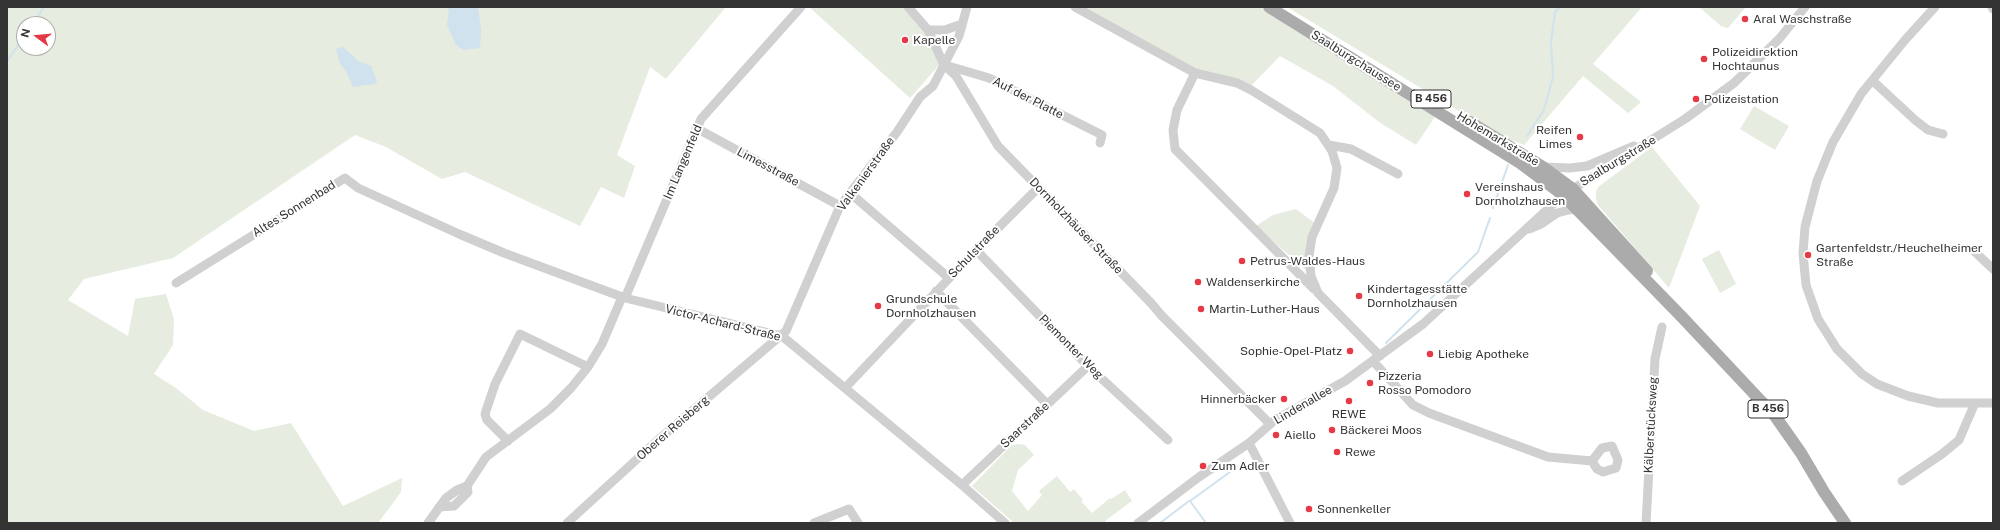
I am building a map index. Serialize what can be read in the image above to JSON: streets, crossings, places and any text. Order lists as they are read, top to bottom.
{
  "streets": {
    "main road": ["Saalburgchaussee", "B 456", "Hohemarkstraße"],
    "street": [
      "Auf der Platte",
      "Saalburgstraße",
      "Im Langenfeld",
      "Limesstraße",
      "Valkenierstraße",
      "Altes Sonnenbad",
      "Dornholzhäuser Straße",
      "Schulstraße",
      "Victor-Achard-Straße",
      "Piemonter Weg",
      "Lindenallee",
      "Saarstraße",
      "Kälberstücksweg",
      "Oberer Reisberg"
    ]
  },
  "crossings": [
    ["Saalburgchaussee", "Hohemarkstraße"],
    ["Saalburgchaussee", "Saalburgstraße"],
    ["Auf der Platte", "Valkenierstraße"],
    ["Auf der Platte", "Dornholzhäuser Straße"],
    ["Hohemarkstraße", "Saalburgstraße"],
    ["Saalburgstraße", "Lindenallee"],
    ["Im Langenfeld", "Limesstraße"],
    ["Im Langenfeld", "Victor-Achard-Straße"],
    ["Limesstraße", "Valkenierstraße"],
    ["Valkenierstraße", "Dornholzhäuser Straße"],
    ["Valkenierstraße", "Victor-Achard-Straße"],
    ["Valkenierstraße", "Oberer Reisberg"],
    ["Altes Sonnenbad", "Victor-Achard-Straße"],
    ["Dornholzhäuser Straße", "Schulstraße"],
    ["Dornholzhäuser Straße", "Lindenallee"],
    ["Schulstraße", "Victor-Achard-Straße"],
    ["Schulstraße", "Piemonter Weg"],
    ["Victor-Achard-Straße", "Saarstraße"],
    ["Victor-Achard-Straße", "Oberer Reisberg"],
    ["Piemonter Weg", "Saarstraße"]
  ],
  "places": [
    "Aral Waschstraße",
    "Kapelle",
    "Polizeidirektion Hochtaunus",
    "Polizeistation",
    "Reifen Limes",
    "Vereinshaus Dornholzhausen",
    "Gartenfeldstr./Heuchelheimer Straße",
    "Petrus-Waldes-Haus",
    "Waldenserkirche",
    "Kindertagesstätte Dornholzhausen",
    "Grundschule Dornholzhausen",
    "Martin-Luther-Haus",
    "Sophie-Opel-Platz",
    "Liebig Apotheke",
    "Pizzeria Rosso Pomodoro",
    "Hinnerbäcker",
    "REWE",
    "Bäckerei Moos",
    "Aiello",
    "Rewe",
    "Zum Adler",
    "Sonnenkeller"
  ],
  "north": "left"
}
